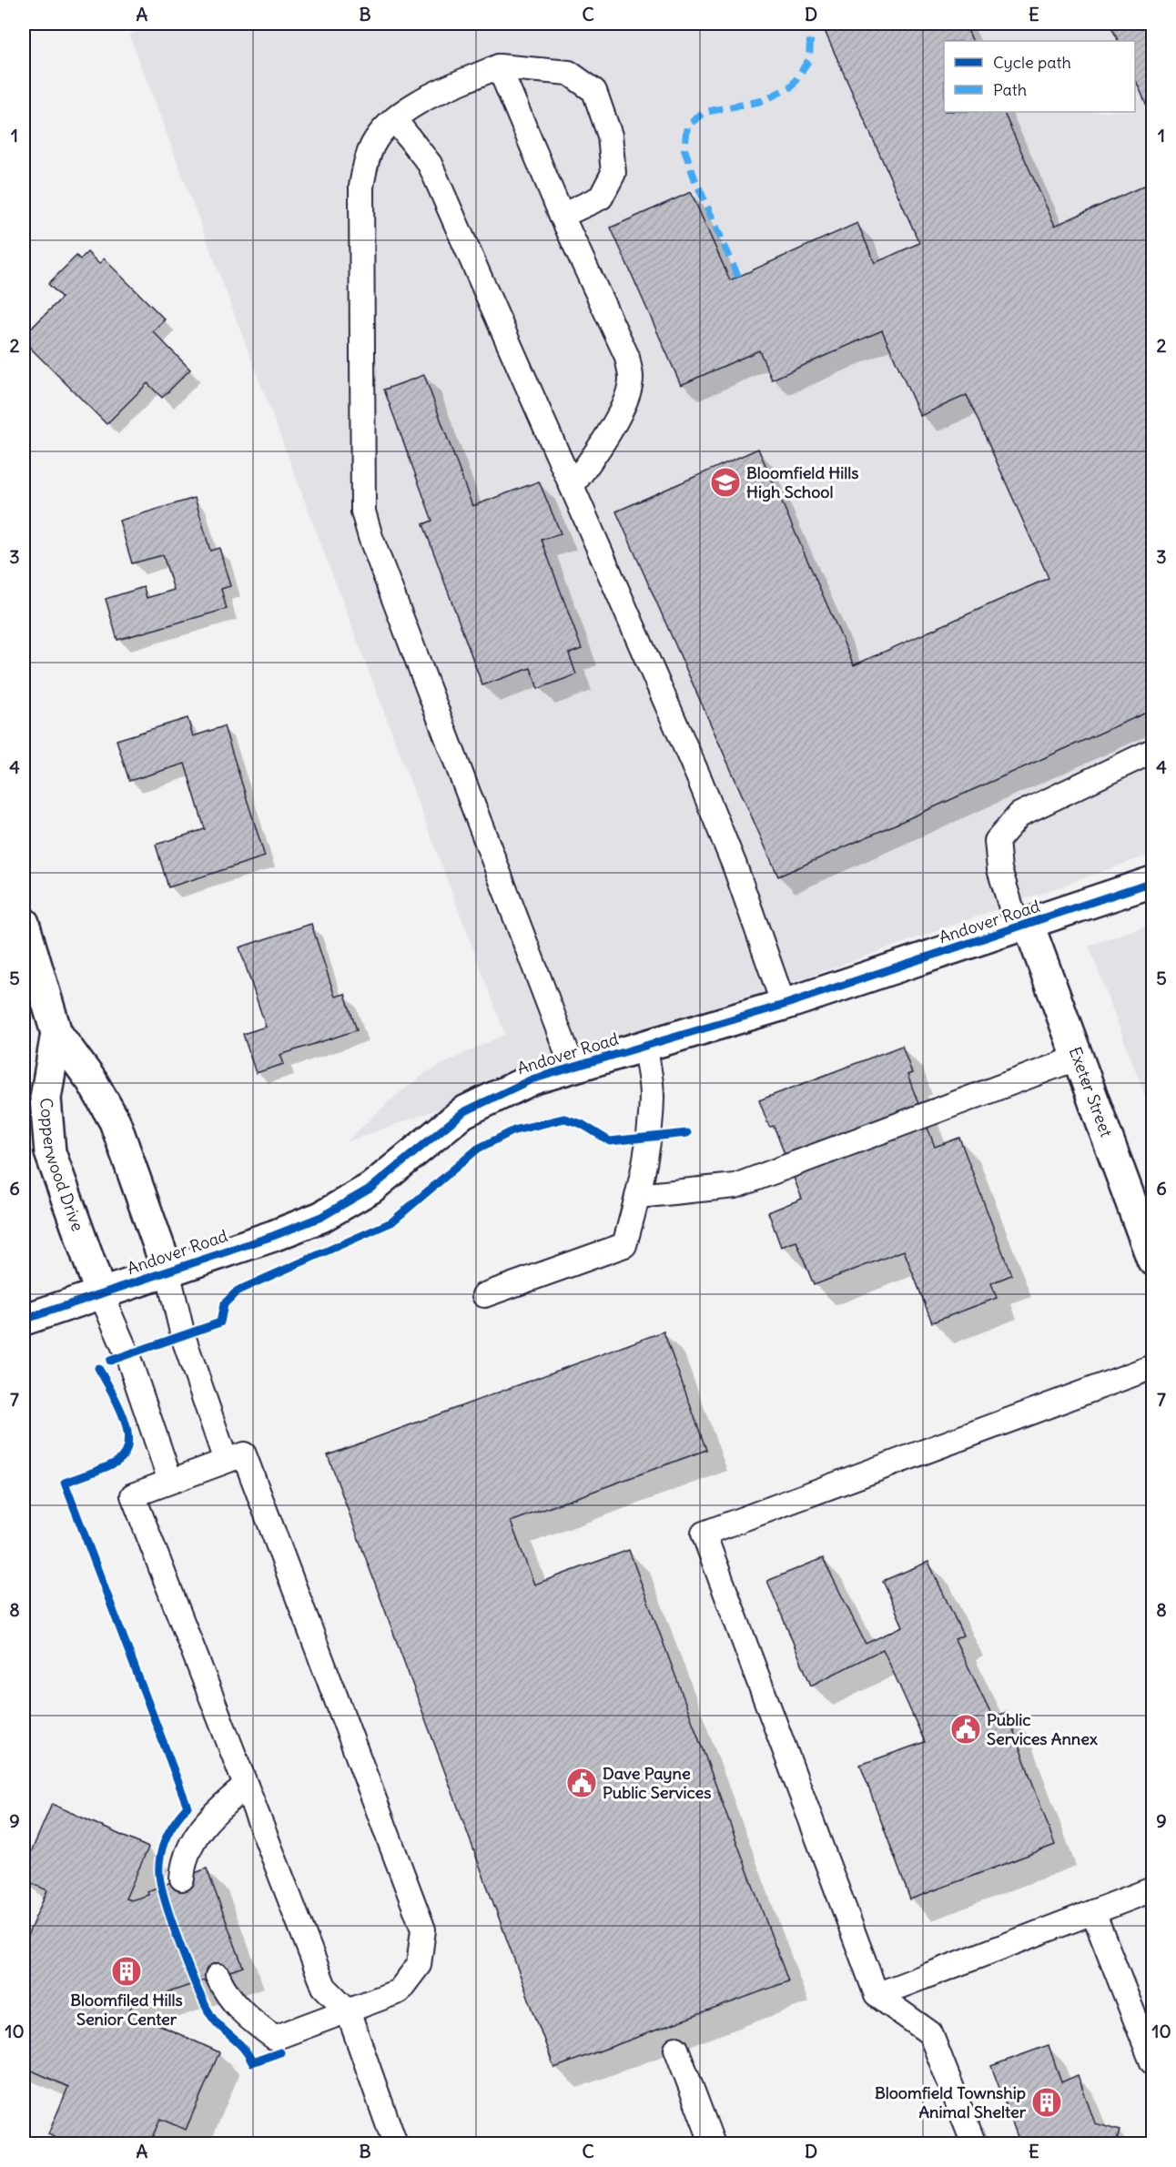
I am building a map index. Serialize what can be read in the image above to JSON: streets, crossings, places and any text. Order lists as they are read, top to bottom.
{
  "streets": {
    "street": ["Andover Road", "Exeter Street", "Copperwood Drive"]
  },
  "crossings": [
    ["Andover Road", "Exeter Street"],
    ["Andover Road", "Copperwood Drive"]
  ],
  "places": {
    "school or university": ["Bloomfield Hills High School"],
    "public building": ["Public Services Annex", "Dave Payne Public Services"],
    "building": ["Bloomfiled Hills Senior Center", "Bloomfield Township Animal Shelter"]
  },
  "legend": ["Cycle path", "Path"],
  "grid": {
    "columns": [
      "A",
      "B",
      "C",
      "D",
      "E"
    ],
    "rows": [
      "1",
      "2",
      "3",
      "4",
      "5",
      "6",
      "7",
      "8",
      "9",
      "10"
    ]
  }
}
